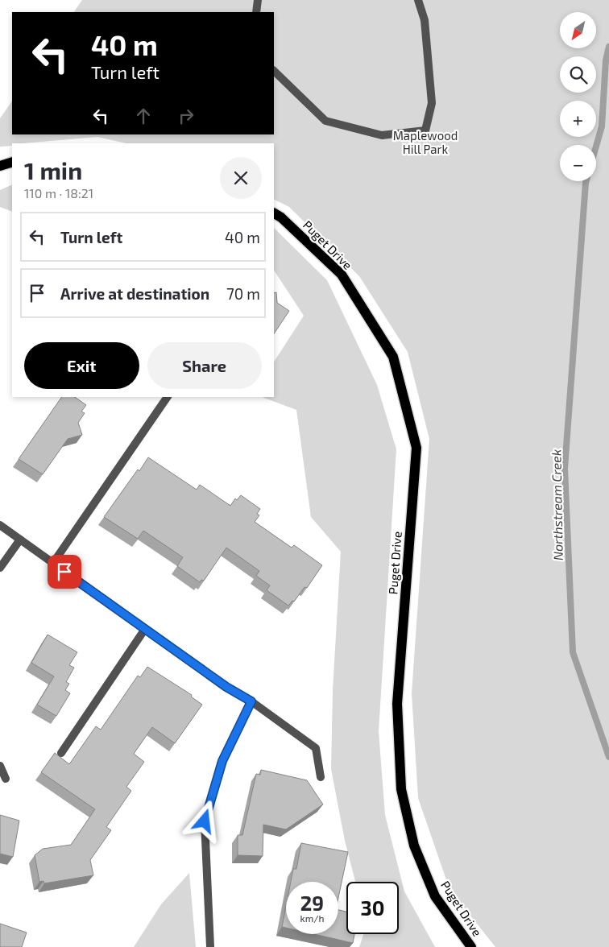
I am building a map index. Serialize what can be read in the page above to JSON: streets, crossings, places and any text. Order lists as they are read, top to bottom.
{
  "streets": {
    "main road": ["Puget Drive"]
  },
  "water": ["Northstream Creek"],
  "parks": ["Maplewood Hill Park"],
  "north": "bottom left",
  "page": {
    "map_buttons": ["+", "−"],
    "turn": ["40 m", "Turn left"],
    "heading": ["1 min", "110 m · 18:21"],
    "list": [
      {
        "name": "Turn left",
        "value": "40 m"
      },
      {
        "name": "Arrive at destination",
        "value": "70 m"
      }
    ],
    "buttons": ["Exit", "Share"],
    "speed": "29 km/h",
    "limit": "30"
  }
}
